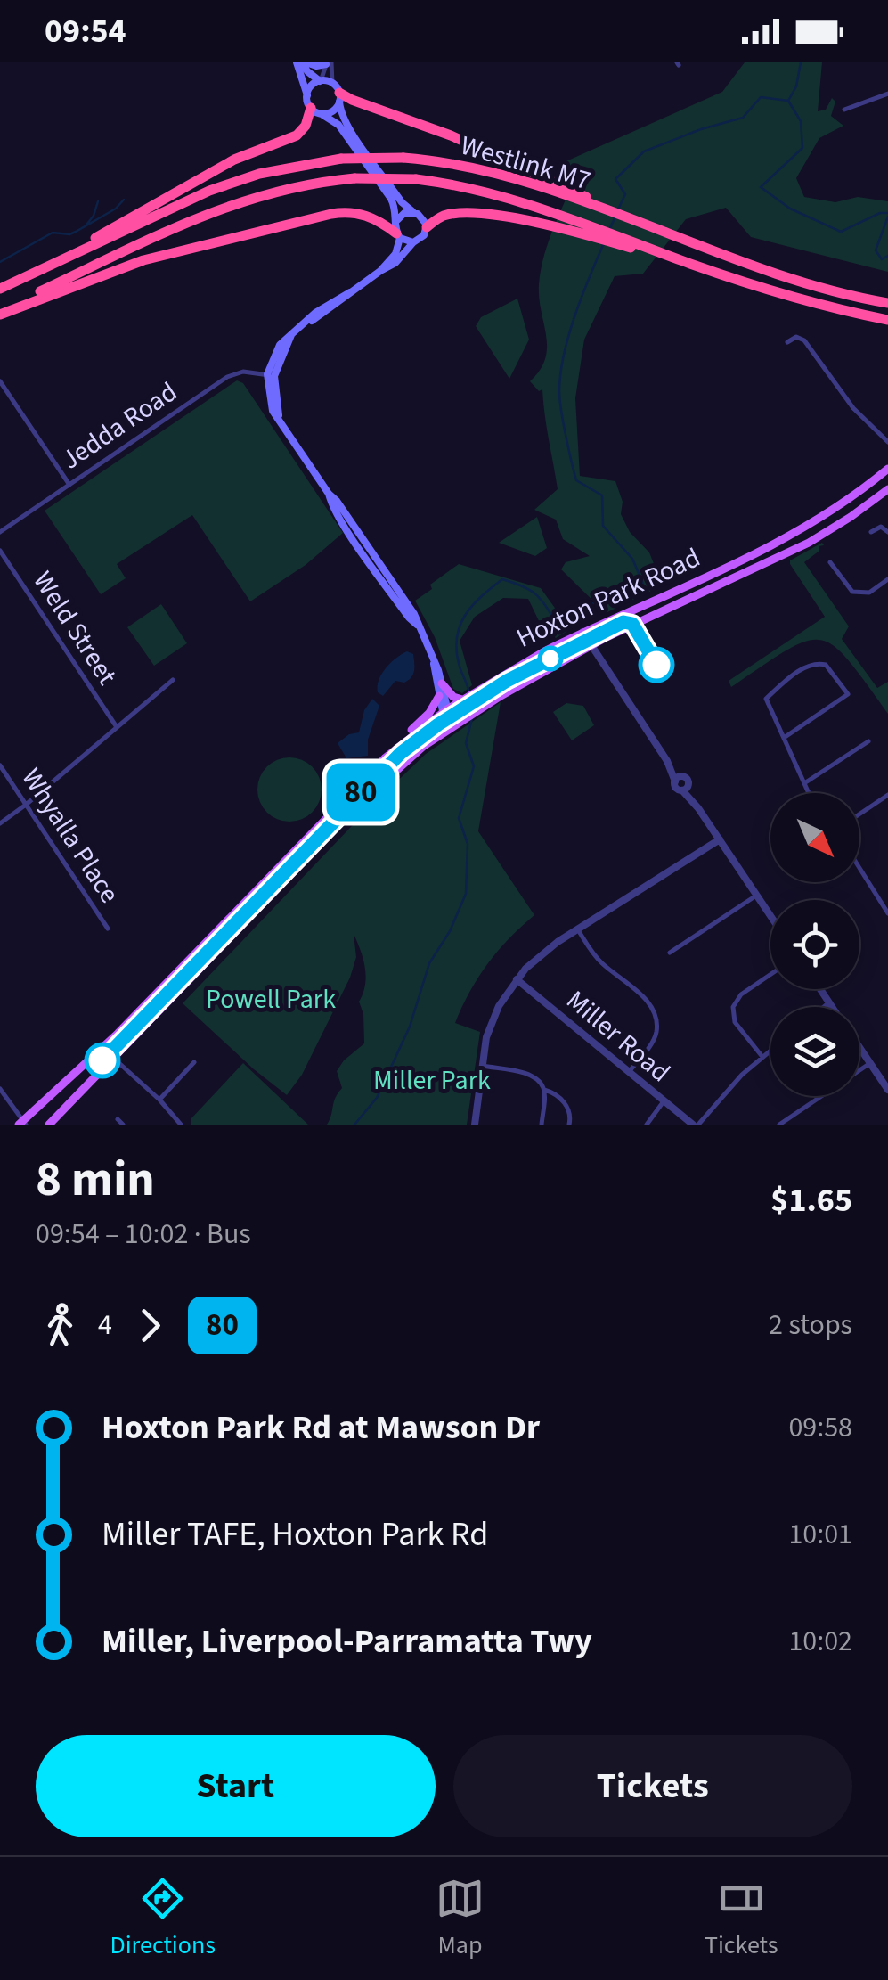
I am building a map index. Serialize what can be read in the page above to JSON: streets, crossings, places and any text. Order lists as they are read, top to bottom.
{
  "streets": {
    "highway": ["Westlink M7"],
    "main road": ["Hoxton Park Road"],
    "street": [
      "Jedda Road",
      "Weld Street",
      "Whyalla Place",
      "Miller Road"
    ]
  },
  "parks": ["Powell Park", "Miller Park"],
  "lines": ["bus line 80"],
  "north": "bottom right",
  "page": {
    "status": "09:54",
    "on_map": "80",
    "heading": ["8 min", "09:54 – 10:02 · Bus", "$1.65"],
    "legs": ["4", "80", "2 stops"],
    "list": [
      {
        "name": "Hoxton Park Rd at Mawson Dr",
        "value": "09:58"
      },
      {
        "name": "Miller TAFE, Hoxton Park Rd",
        "value": "10:01"
      },
      {
        "name": "Miller, Liverpool-Parramatta Twy",
        "value": "10:02"
      }
    ],
    "buttons": ["Start", "Tickets"],
    "tabs": ["Directions", "Map", "Tickets"]
  }
}
